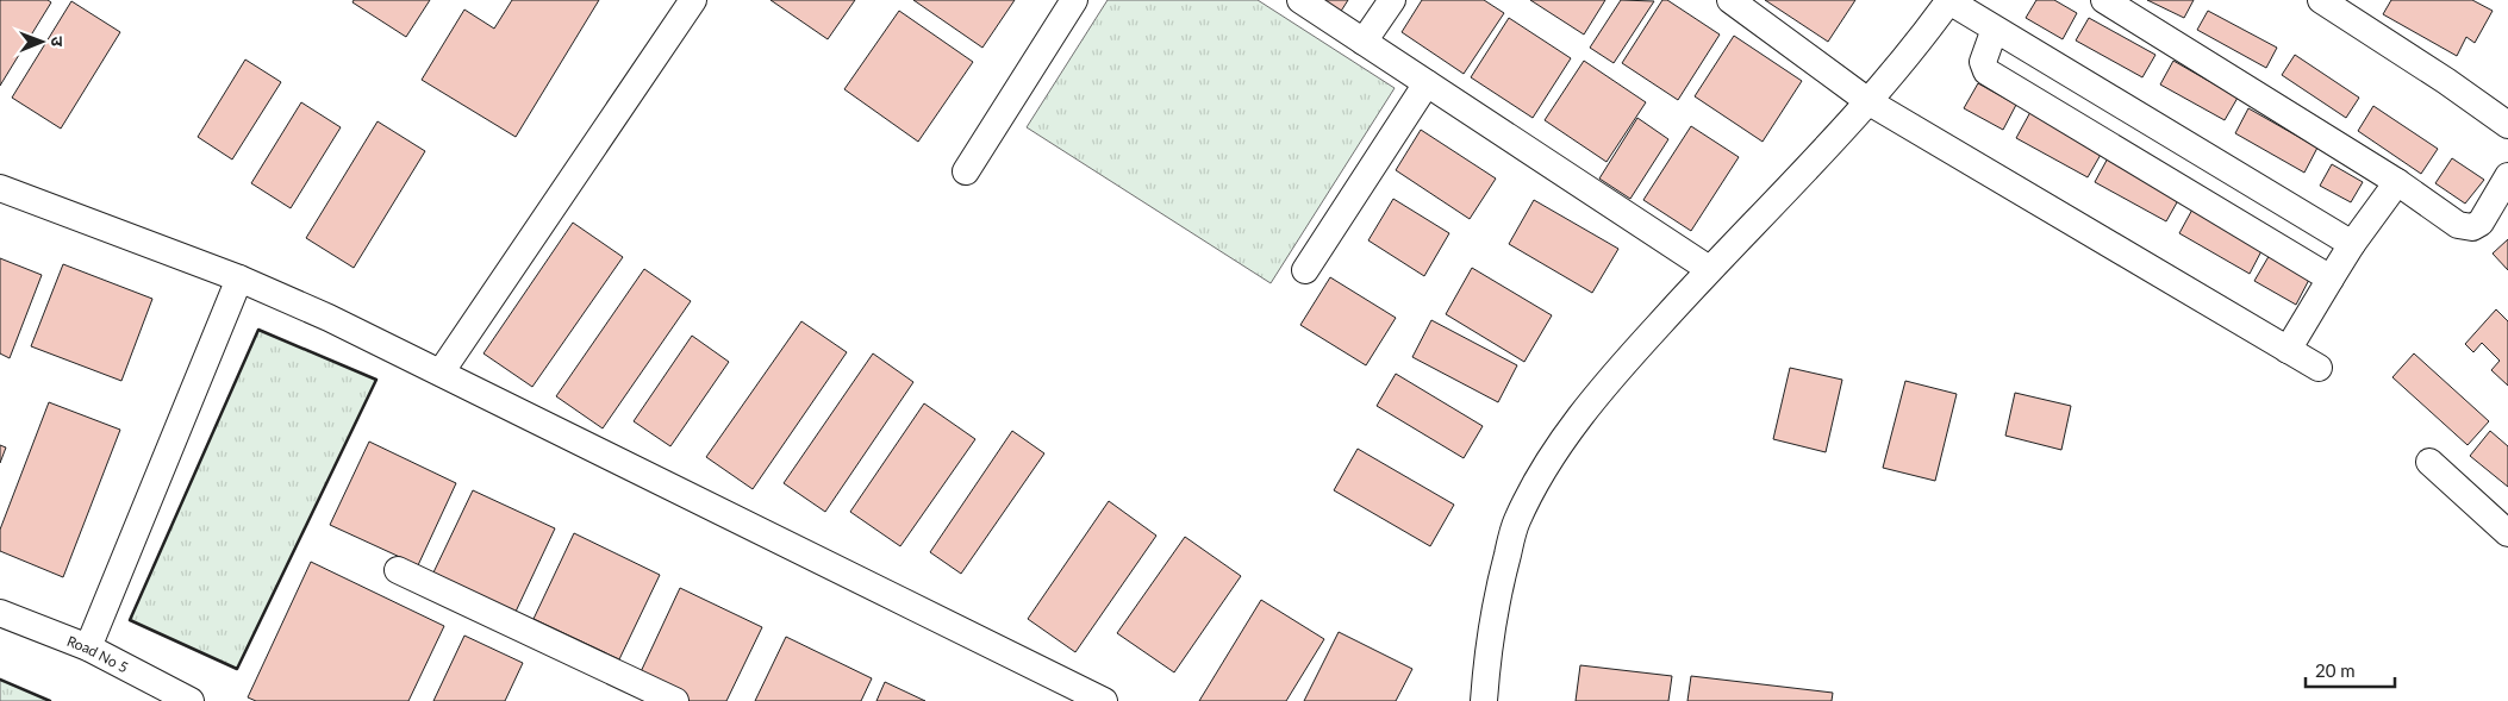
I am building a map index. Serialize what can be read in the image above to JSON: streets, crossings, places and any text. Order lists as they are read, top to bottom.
{
  "streets": {
    "street": ["Road No 5"]
  },
  "scale_bar": "20 m",
  "north": "right"
}
